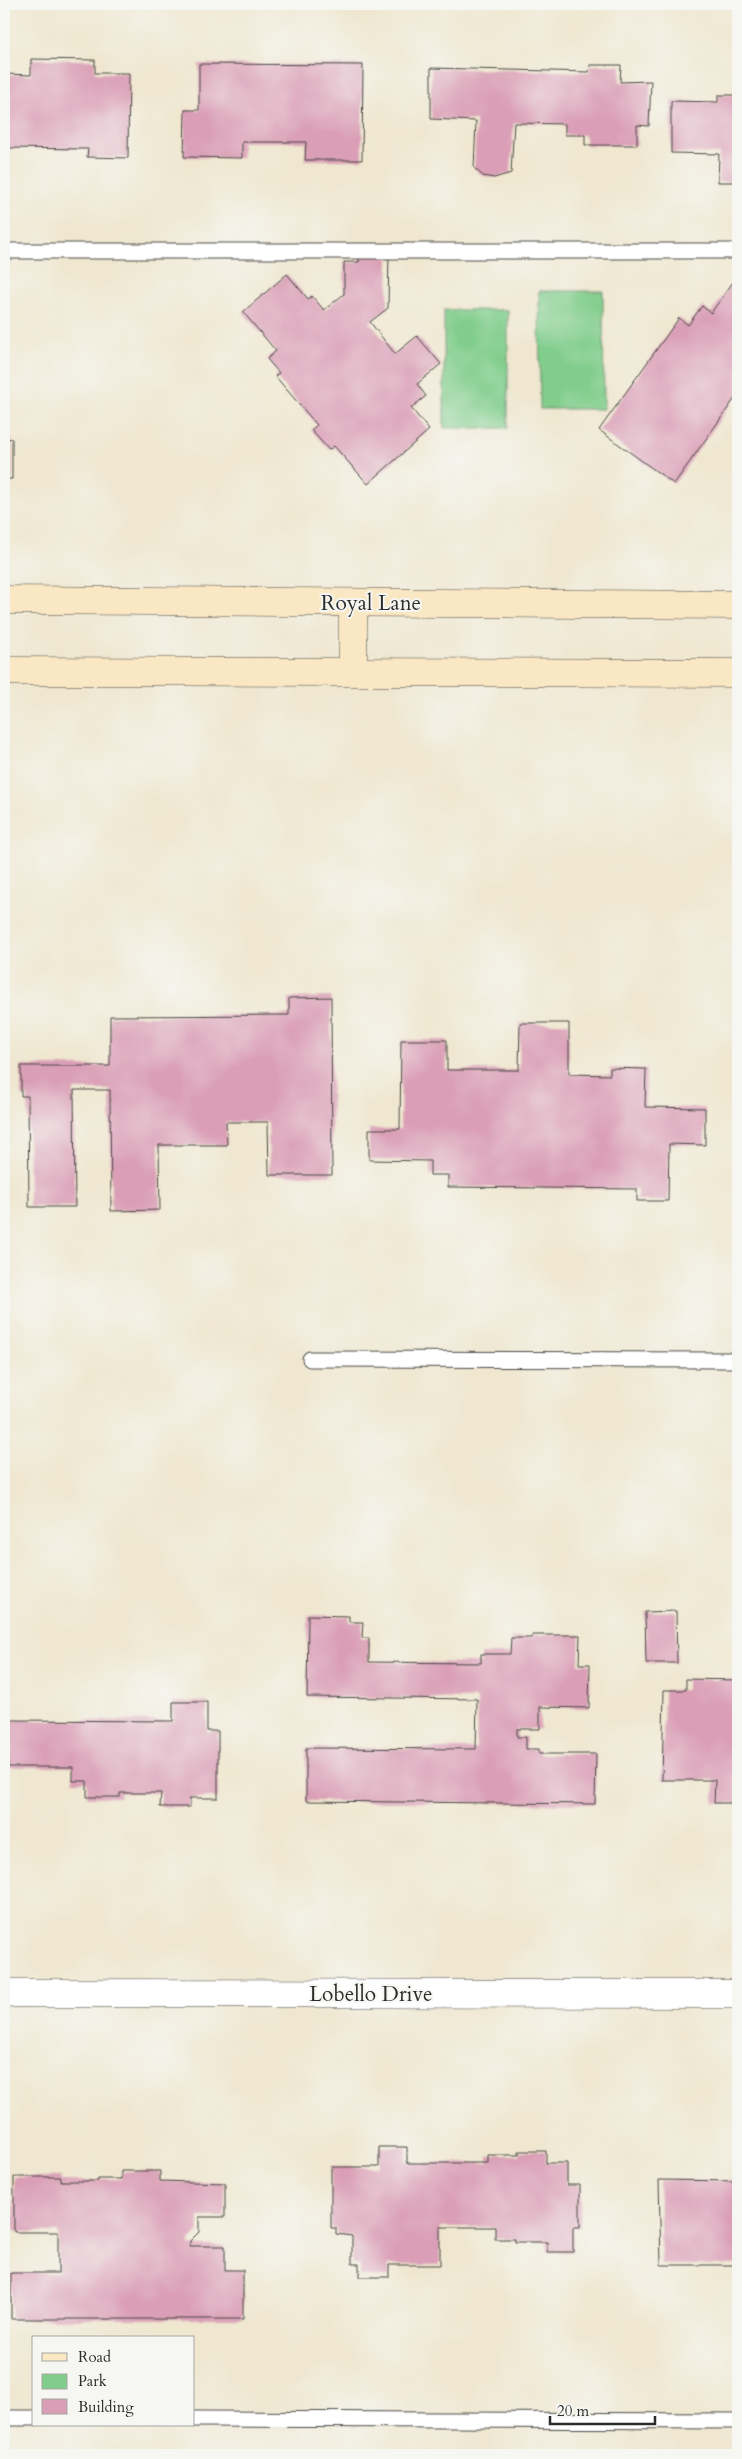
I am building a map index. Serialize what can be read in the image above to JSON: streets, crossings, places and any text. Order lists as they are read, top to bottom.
{
  "streets": {
    "main road": ["Royal Lane"],
    "street": ["Lobello Drive"]
  },
  "legend": ["Road", "Park", "Building"],
  "scale_bar": "20 m"
}
